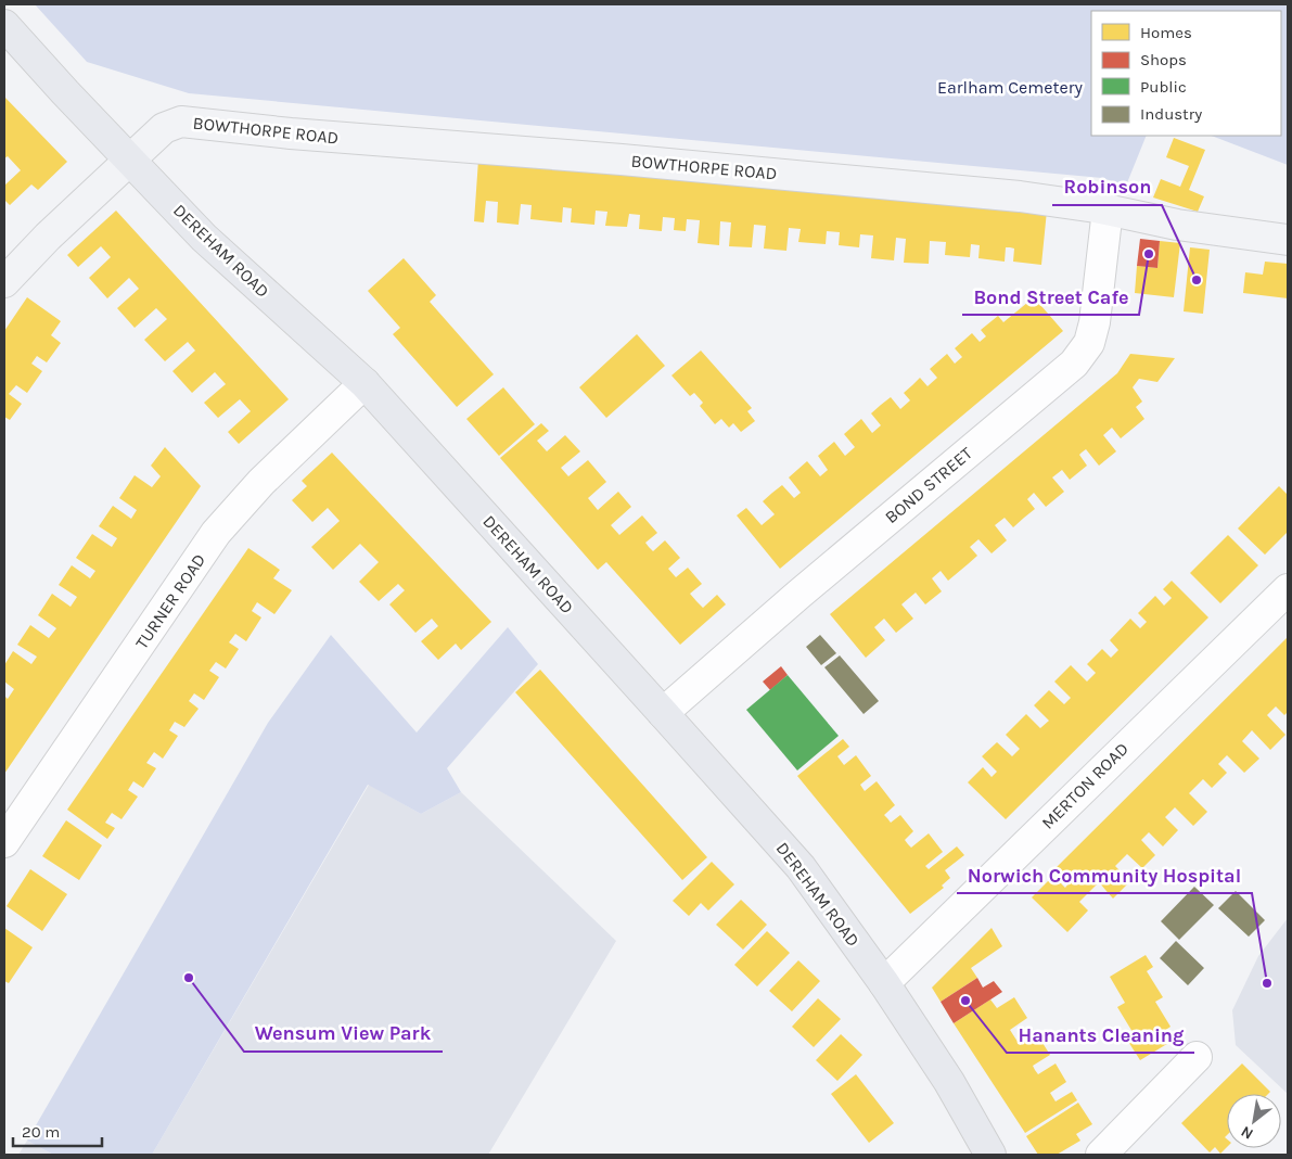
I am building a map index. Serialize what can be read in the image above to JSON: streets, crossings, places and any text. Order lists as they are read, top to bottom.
{
  "streets": {
    "main road": ["DEREHAM ROAD"],
    "street": [
      "BOWTHORPE ROAD",
      "BOND STREET",
      "TURNER ROAD",
      "MERTON ROAD"
    ]
  },
  "crossings": [
    ["BOWTHORPE ROAD", "DEREHAM ROAD"],
    ["BOWTHORPE ROAD", "BOND STREET"],
    ["DEREHAM ROAD", "BOND STREET"],
    ["DEREHAM ROAD", "TURNER ROAD"],
    ["DEREHAM ROAD", "MERTON ROAD"]
  ],
  "parks": ["Earlham Cemetery"],
  "places": [
    "Bond Street Cafe",
    "Robinson",
    "Wensum View Park",
    "Norwich Community Hospital",
    "Hanants Cleaning"
  ],
  "legend": [
    "Homes",
    "Shops",
    "Public",
    "Industry"
  ],
  "scale_bar": "20 m",
  "north": "bottom left"
}
